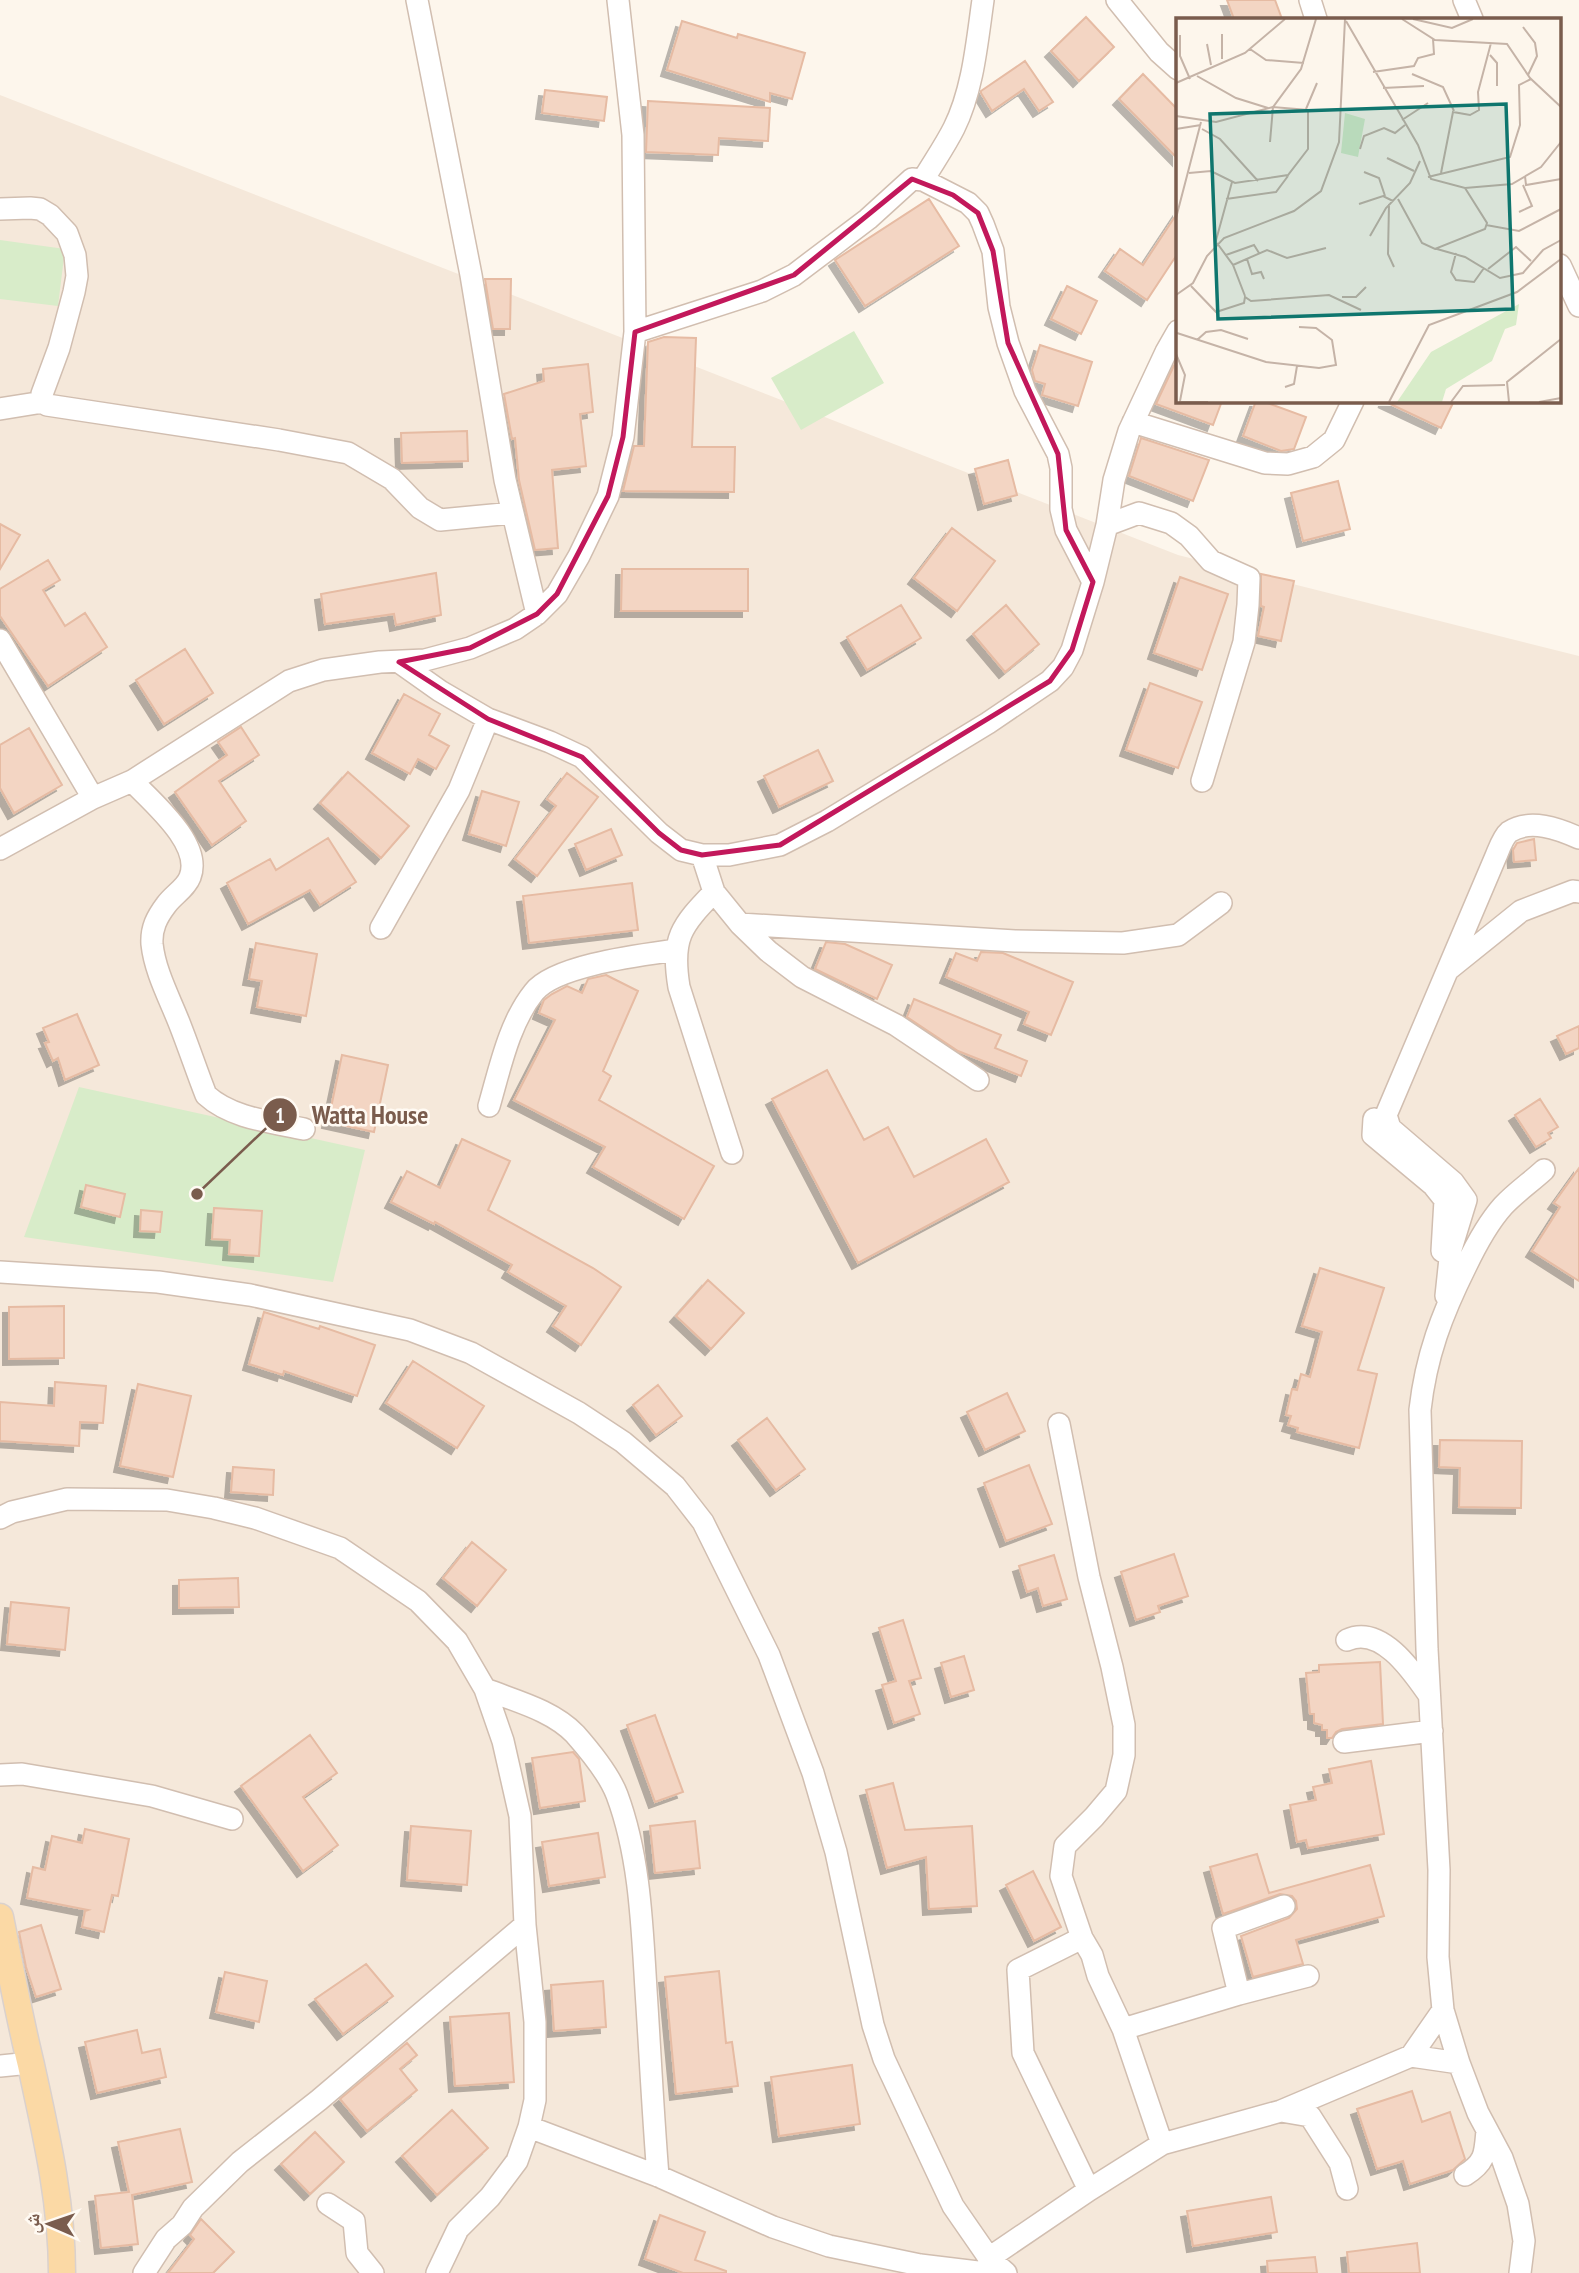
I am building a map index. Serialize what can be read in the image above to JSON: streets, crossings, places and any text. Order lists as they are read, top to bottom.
{
  "places": ["Watta House"],
  "north": "left"
}
